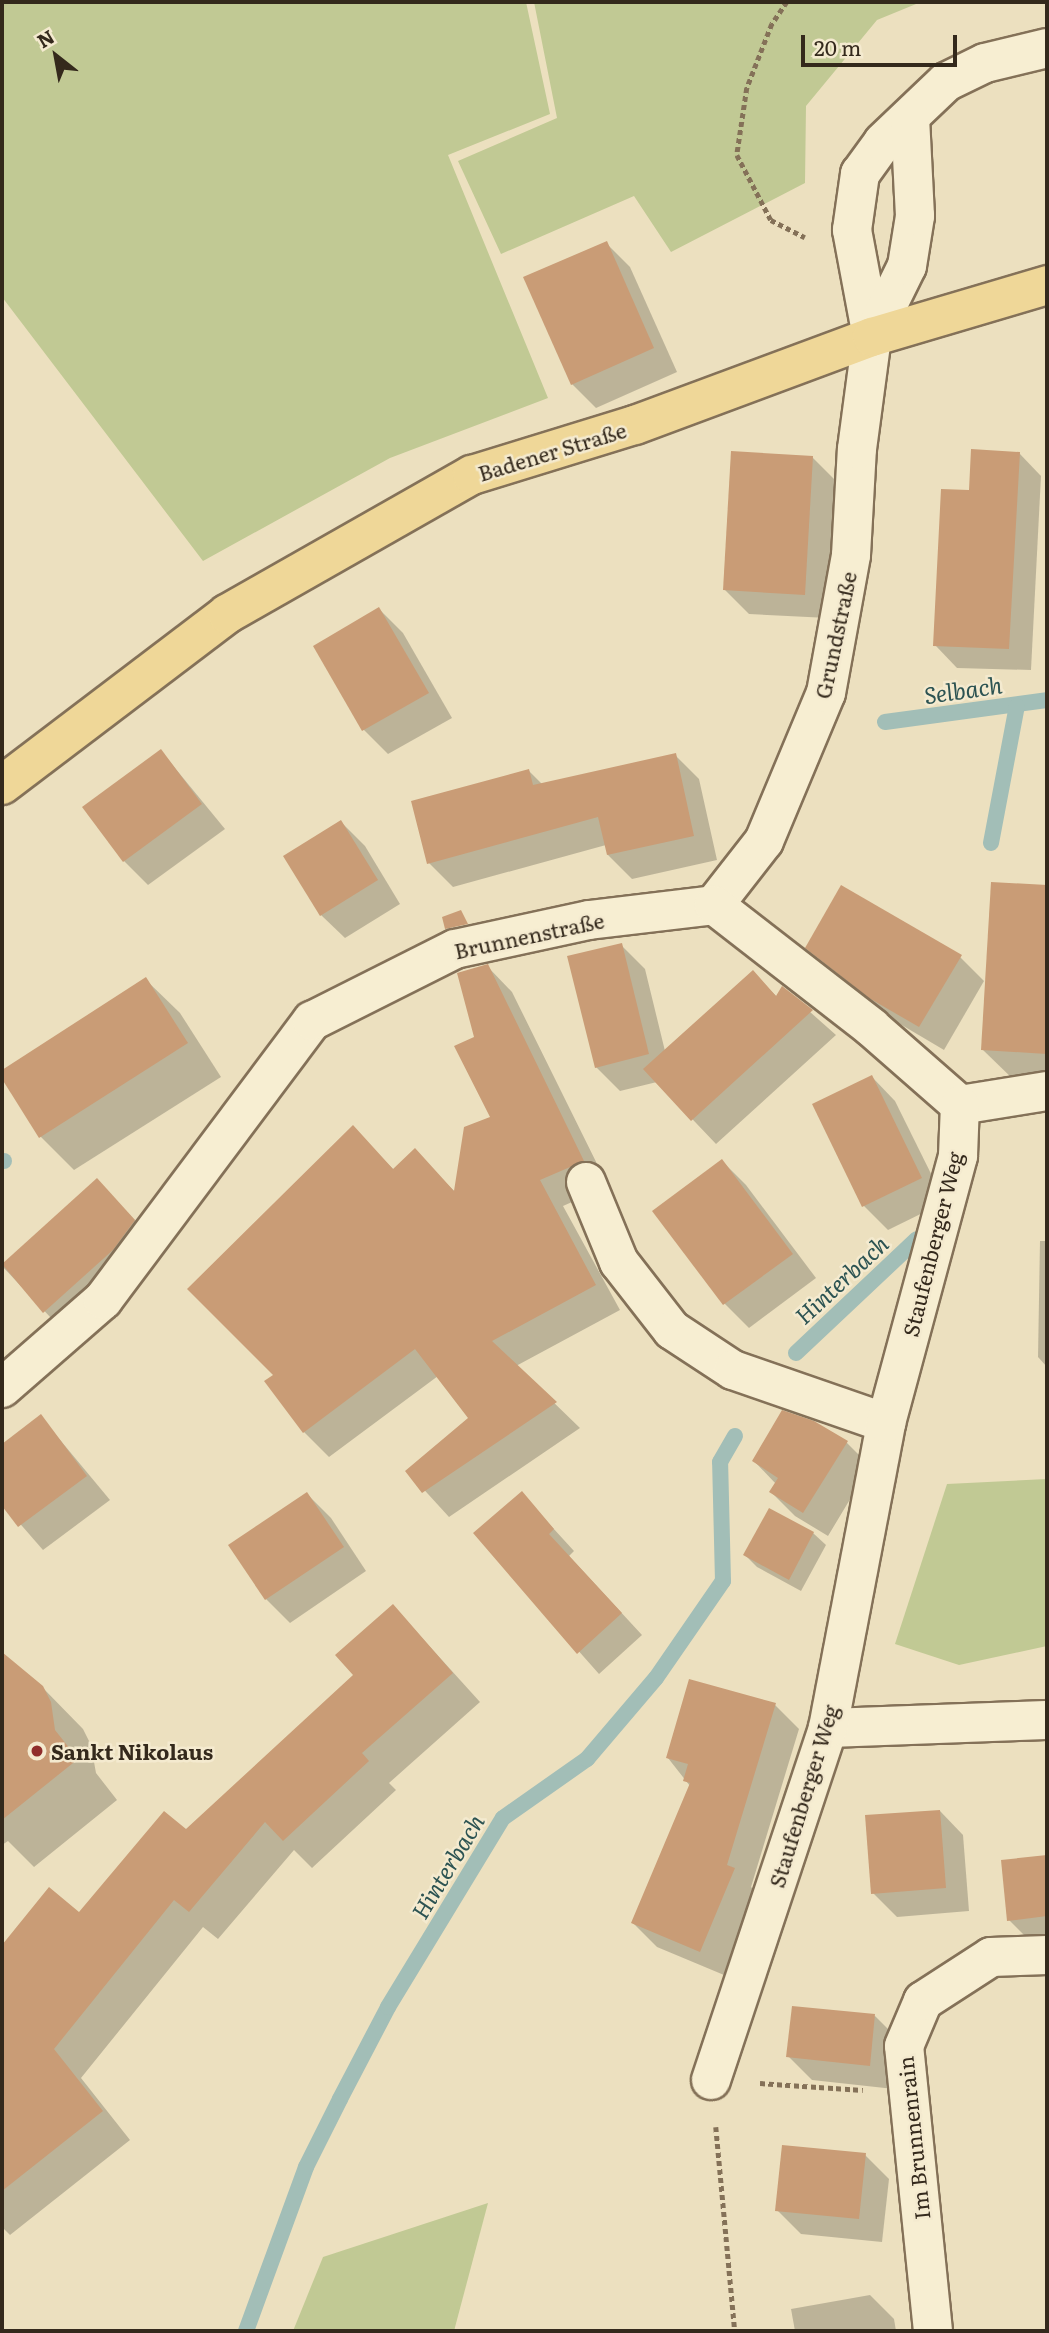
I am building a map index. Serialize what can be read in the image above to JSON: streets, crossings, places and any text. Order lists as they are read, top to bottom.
{
  "streets": {
    "main road": ["Badener Straße"],
    "street": [
      "Grundstraße",
      "Brunnenstraße",
      "Staufenberger Weg",
      "Im Brunnenrain"
    ]
  },
  "crossings": [
    ["Badener Straße", "Grundstraße"],
    ["Grundstraße", "Brunnenstraße"]
  ],
  "water": ["Selbach", "Hinterbach"],
  "places": ["Sankt Nikolaus"],
  "scale_bar": "20 m",
  "north": "top left"
}
